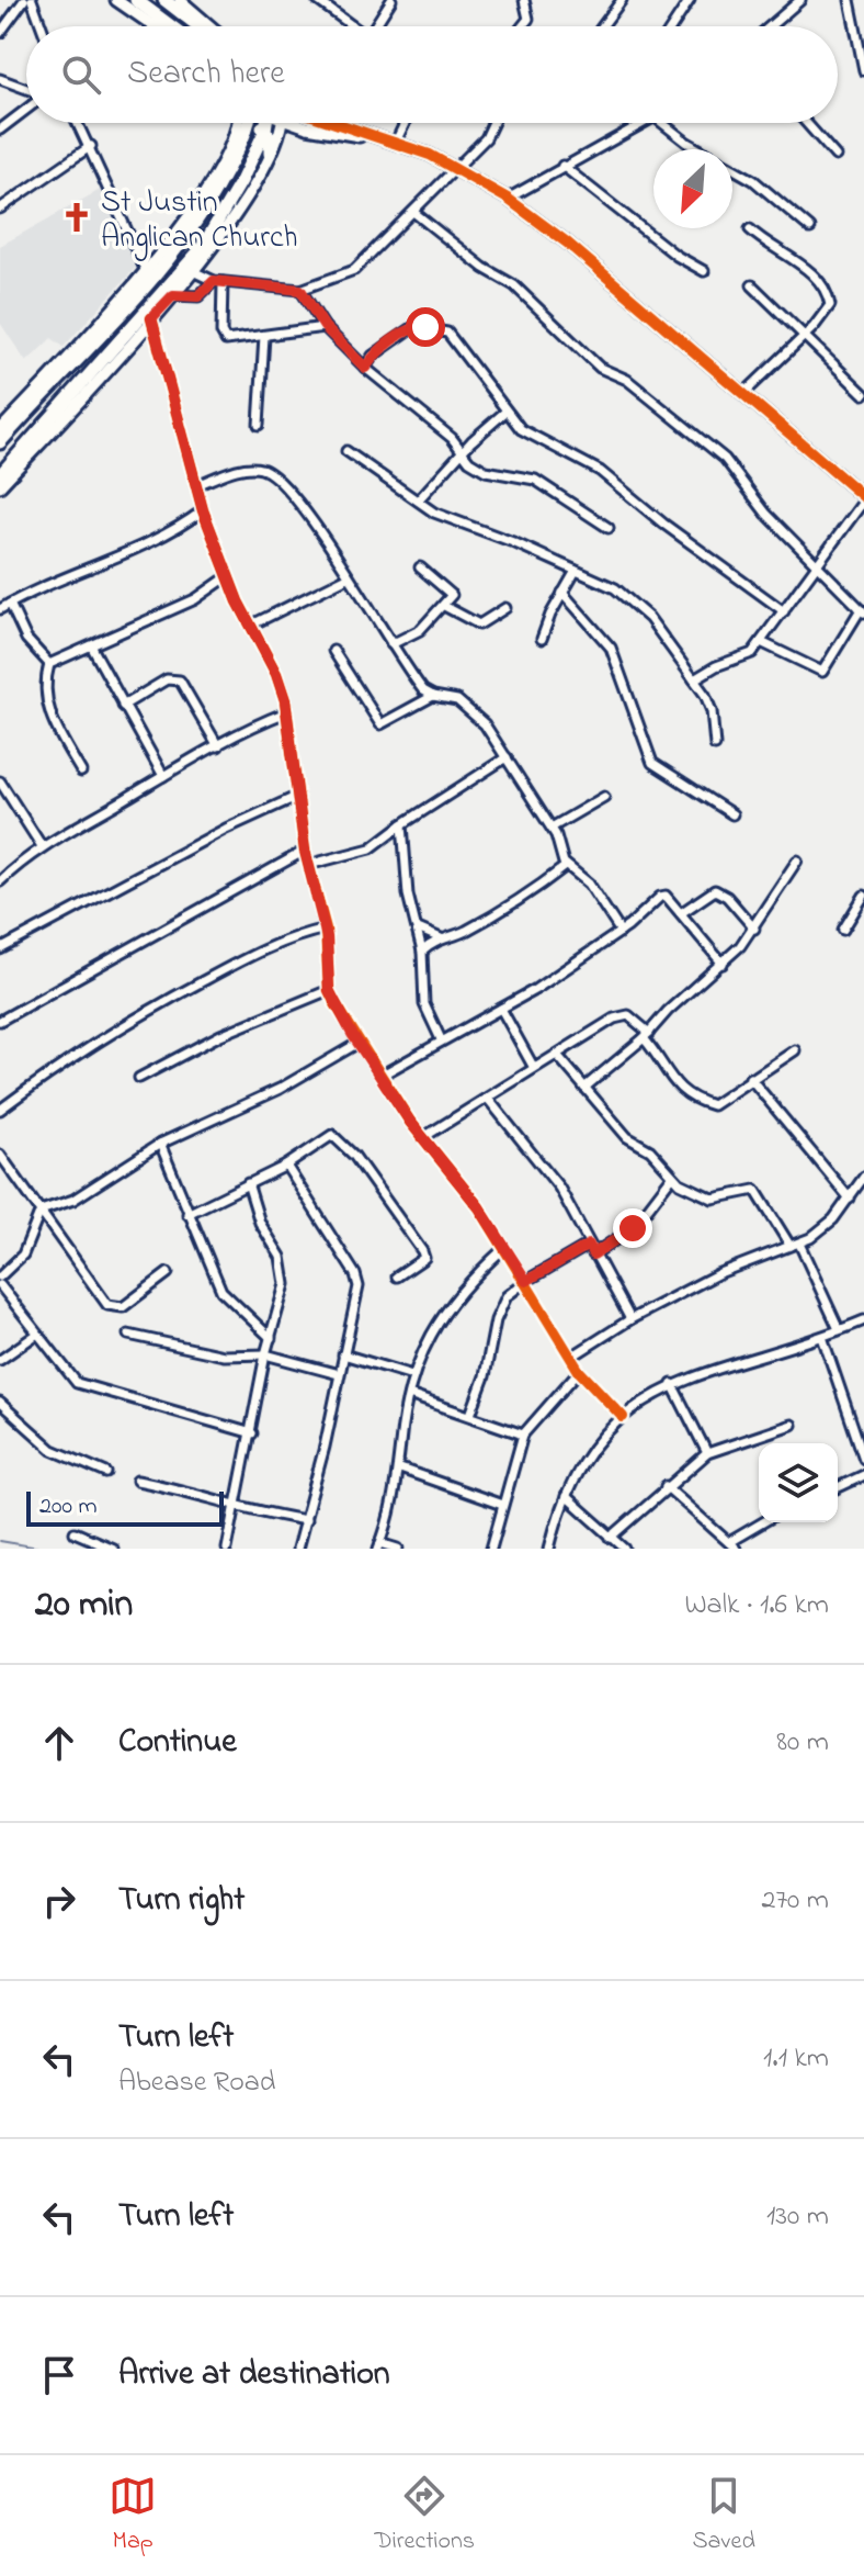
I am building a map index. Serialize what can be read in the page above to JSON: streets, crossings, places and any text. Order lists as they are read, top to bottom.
{
  "places": {
    "church": ["St Justin Anglican Church"]
  },
  "scale_bar": "200 m",
  "north": "bottom left",
  "page": {
    "search": "Search here",
    "scale": "200 m",
    "heading": ["20 min", "Walk · 1.6 km"],
    "list": [
      ["Continue", "80 m"],
      ["Turn right", "270 m"],
      ["Turn left", "Abease Road", "1.1 km"],
      ["Turn left", "130 m"],
      "Arrive at destination"
    ],
    "nav": ["Map", "Directions", "Saved"]
  }
}
